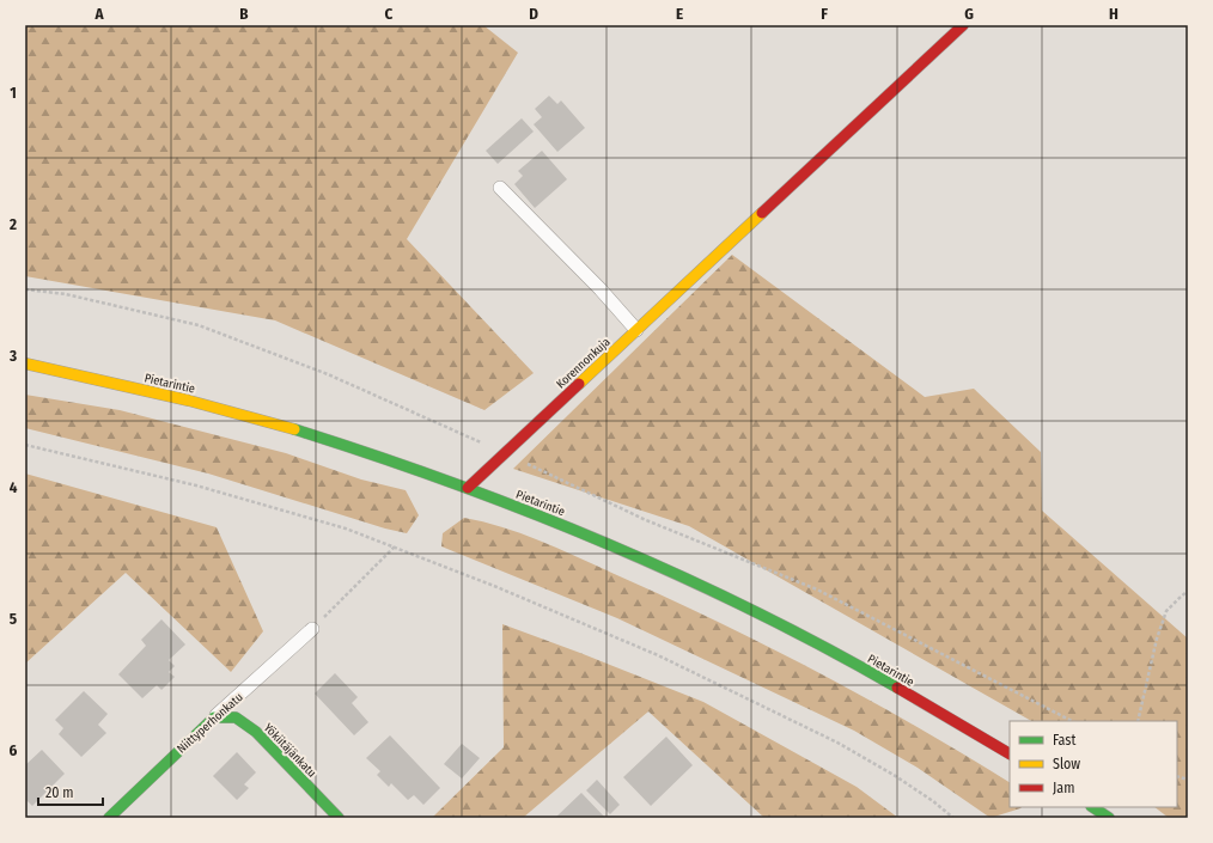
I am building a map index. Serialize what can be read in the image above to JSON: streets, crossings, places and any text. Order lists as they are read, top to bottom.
{
  "streets": {
    "main road": [
      "Korennonkuja",
      "Pietarintie",
      "Niittyperhonkatu",
      "Yökiitäjänkatu"
    ]
  },
  "crossings": [
    ["Korennonkuja", "Pietarintie"],
    ["Niittyperhonkatu", "Yökiitäjänkatu"]
  ],
  "legend": ["Fast", "Slow", "Jam"],
  "scale_bar": "20 m",
  "grid": {
    "columns": [
      "A",
      "B",
      "C",
      "D",
      "E",
      "F",
      "G",
      "H"
    ],
    "rows": [
      "1",
      "2",
      "3",
      "4",
      "5",
      "6"
    ]
  }
}
